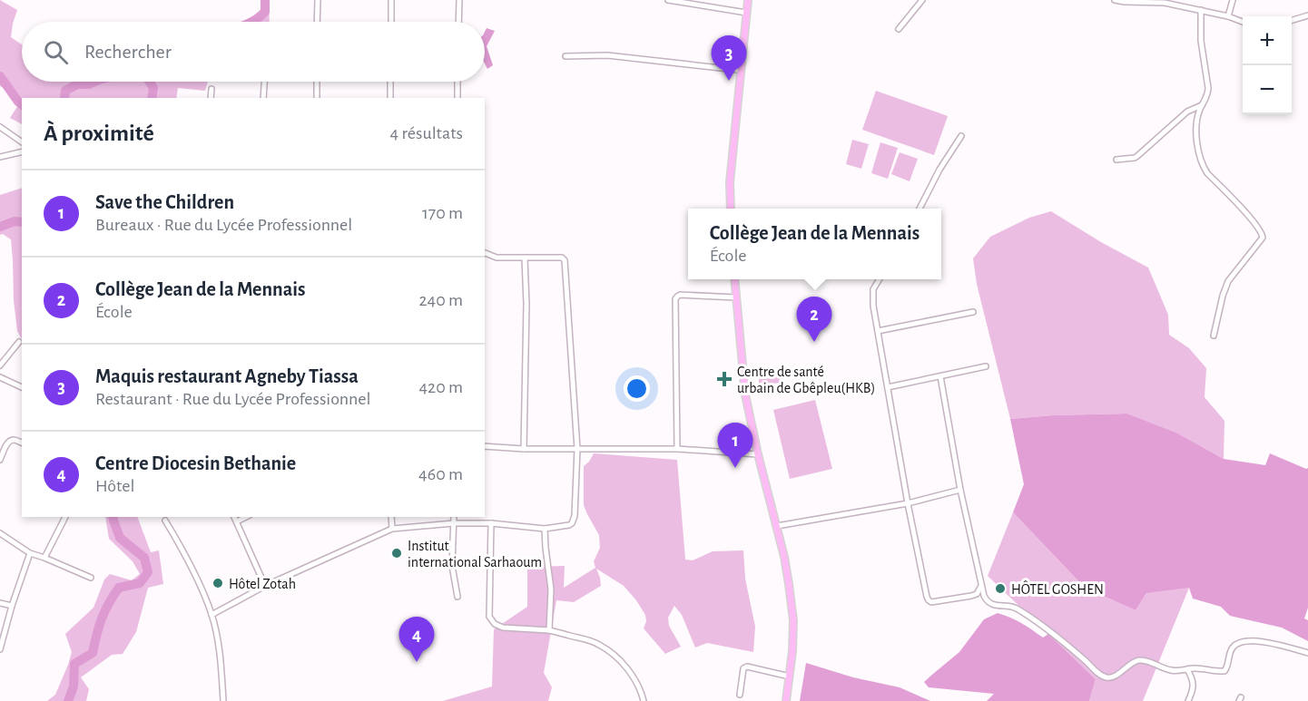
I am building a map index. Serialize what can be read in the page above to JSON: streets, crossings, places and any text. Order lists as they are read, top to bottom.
{
  "places": {
    "health": ["Centre de santé urbain de Gbêpleu(HKB)"],
    "other": ["Institut international Sarhaoum", "Hôtel Zotah", "HÔTEL GOSHEN"]
  },
  "page": {
    "map_buttons": ["+", "−"],
    "search": "Rechercher",
    "pins": [
      "3",
      "2",
      "1",
      "4"
    ],
    "heading": ["À proximité", "4 résultats"],
    "list": [
      {
        "mark": "1",
        "name": "Save the Children",
        "note": "Bureaux · Rue du Lycée Professionnel",
        "value": "170 m"
      },
      {
        "mark": "2",
        "name": "Collège Jean de la Mennais",
        "note": "École",
        "value": "240 m"
      },
      {
        "mark": "3",
        "name": "Maquis restaurant Agneby Tiassa",
        "note": "Restaurant · Rue du Lycée Professionnel",
        "value": "420 m"
      },
      {
        "mark": "4",
        "name": "Centre Diocesin Bethanie",
        "note": "Hôtel",
        "value": "460 m"
      }
    ],
    "popup": ["Collège Jean de la Mennais", "École"]
  }
}
